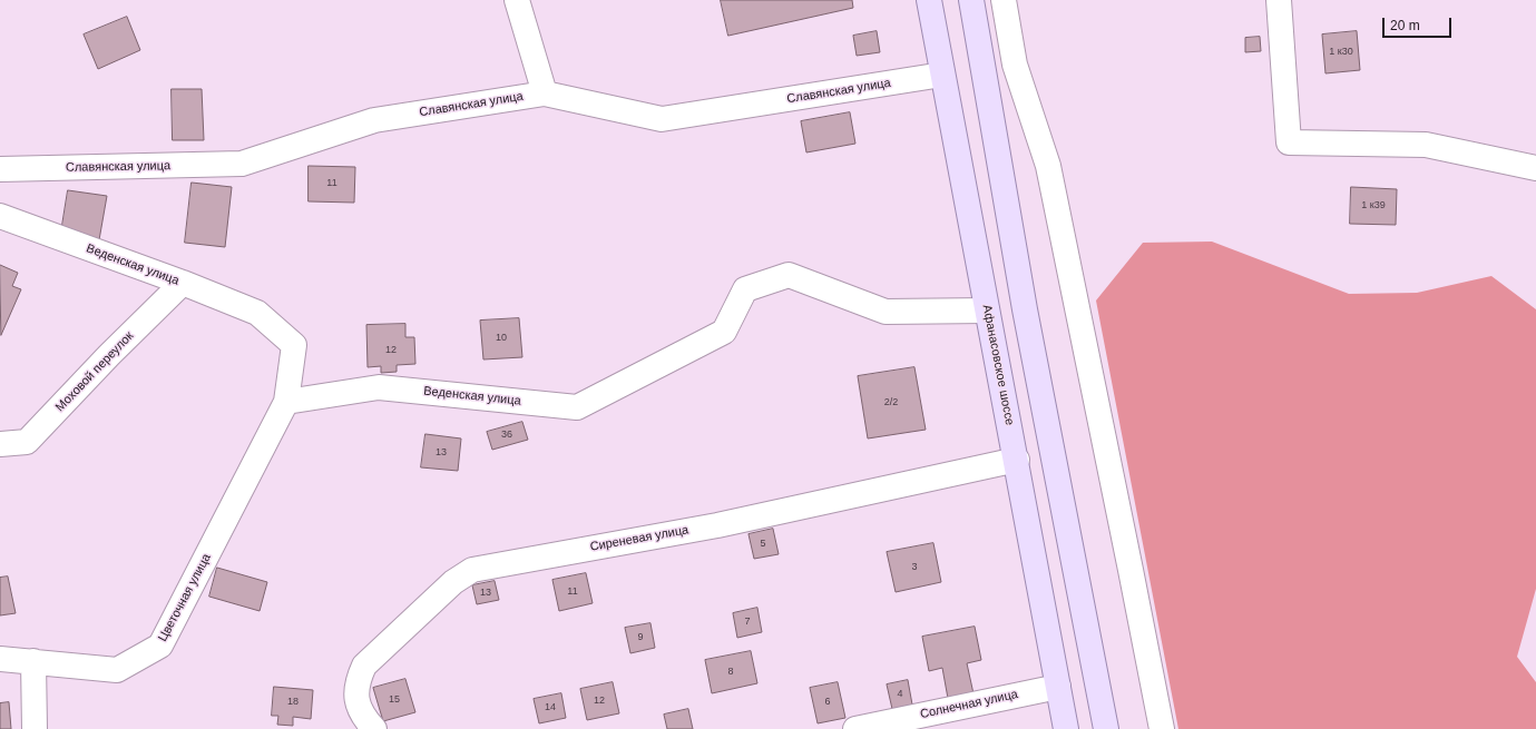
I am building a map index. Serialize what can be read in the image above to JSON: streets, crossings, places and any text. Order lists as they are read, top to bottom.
{
  "streets": {
    "main road": ["Афанасовское шоссе"],
    "street": [
      "Славянская улица",
      "Веденская улица",
      "Моховой переулок",
      "Сиреневая улица",
      "Цветочная улица",
      "Солнечная улица"
    ]
  },
  "crossings": [
    ["Славянская улица", "Афанасовское шоссе"],
    ["Веденская улица", "Афанасовское шоссе"],
    ["Веденская улица", "Моховой переулок"],
    ["Веденская улица", "Цветочная улица"],
    ["Афанасовское шоссе", "Сиреневая улица"],
    ["Афанасовское шоссе", "Солнечная улица"]
  ],
  "house_numbers": [
    "1 к30",
    "11",
    "1 к39",
    "10",
    "12",
    "2/2",
    "36",
    "13",
    "5",
    "3",
    "11",
    "13",
    "7",
    "9",
    "8",
    "4",
    "15",
    "12",
    "18",
    "6",
    "14"
  ],
  "scale_bar": "20 m"
}
